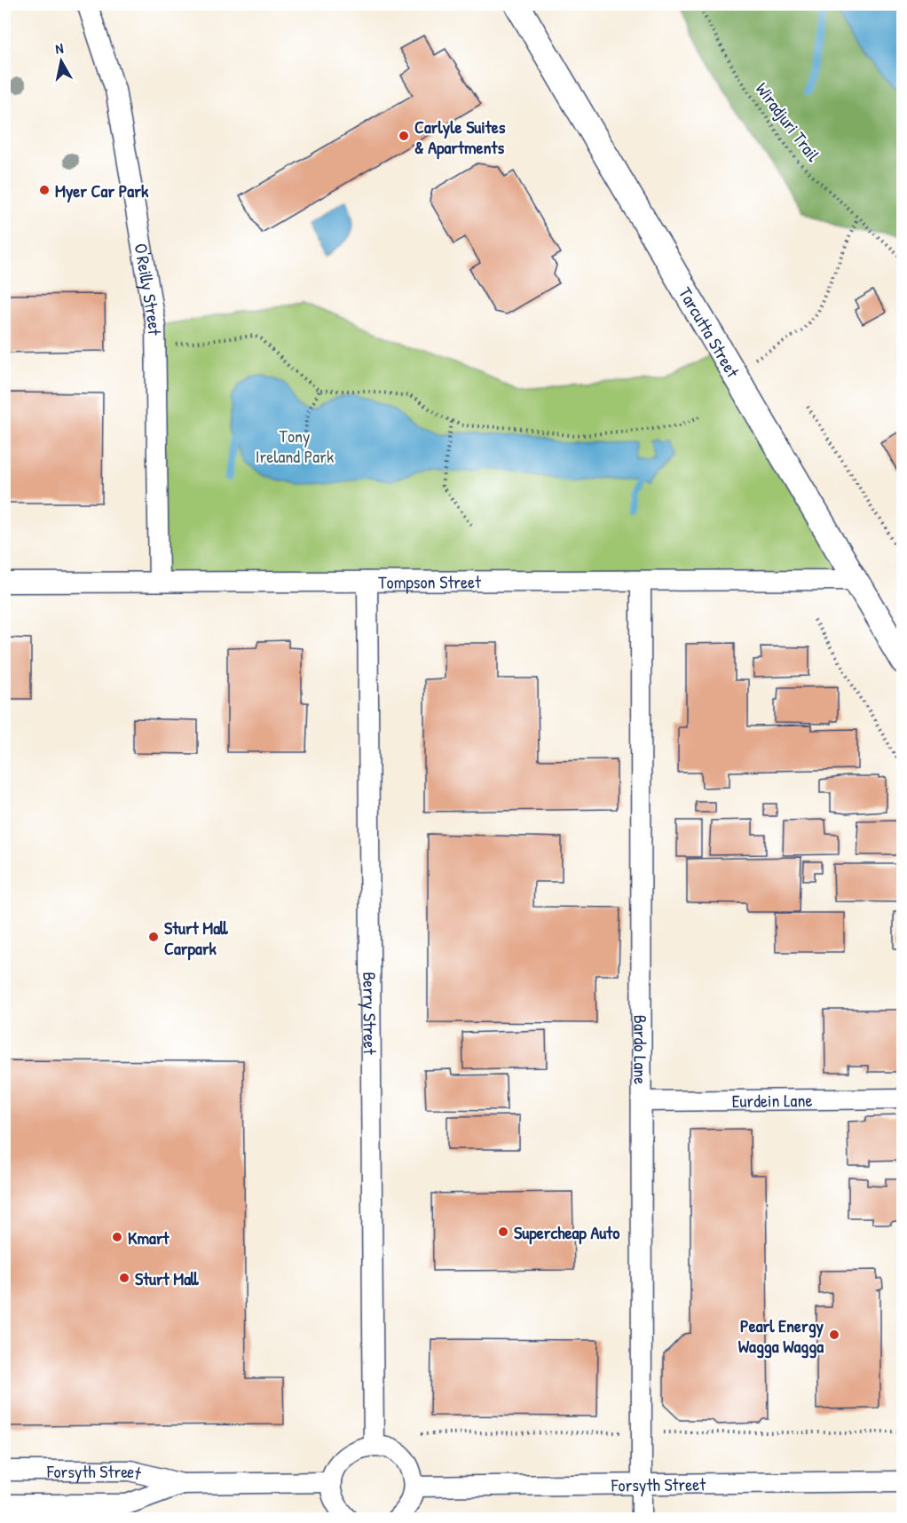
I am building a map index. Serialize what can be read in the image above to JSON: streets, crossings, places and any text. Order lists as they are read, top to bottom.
{
  "streets": {
    "street": [
      "O'Reilly Street",
      "Tarcutta Street",
      "Tompson Street",
      "Berry Street",
      "Bardo Lane",
      "Eurdein Lane",
      "Forsyth Street"
    ],
    "path": ["Wiradjuri Trail"]
  },
  "crossings": [
    ["O'Reilly Street", "Tompson Street"],
    ["Tarcutta Street", "Tompson Street"],
    ["Tompson Street", "Berry Street"],
    ["Tompson Street", "Bardo Lane"],
    ["Bardo Lane", "Eurdein Lane"],
    ["Bardo Lane", "Forsyth Street"]
  ],
  "parks": ["Tony Ireland Park"],
  "places": [
    "Carlyle Suites & Apartments",
    "Myer Car Park",
    "Sturt Mall Carpark",
    "Supercheap Auto",
    "Kmart",
    "Sturt Mall",
    "Pearl Energy Wagga Wagga"
  ],
  "north": "top"
}
